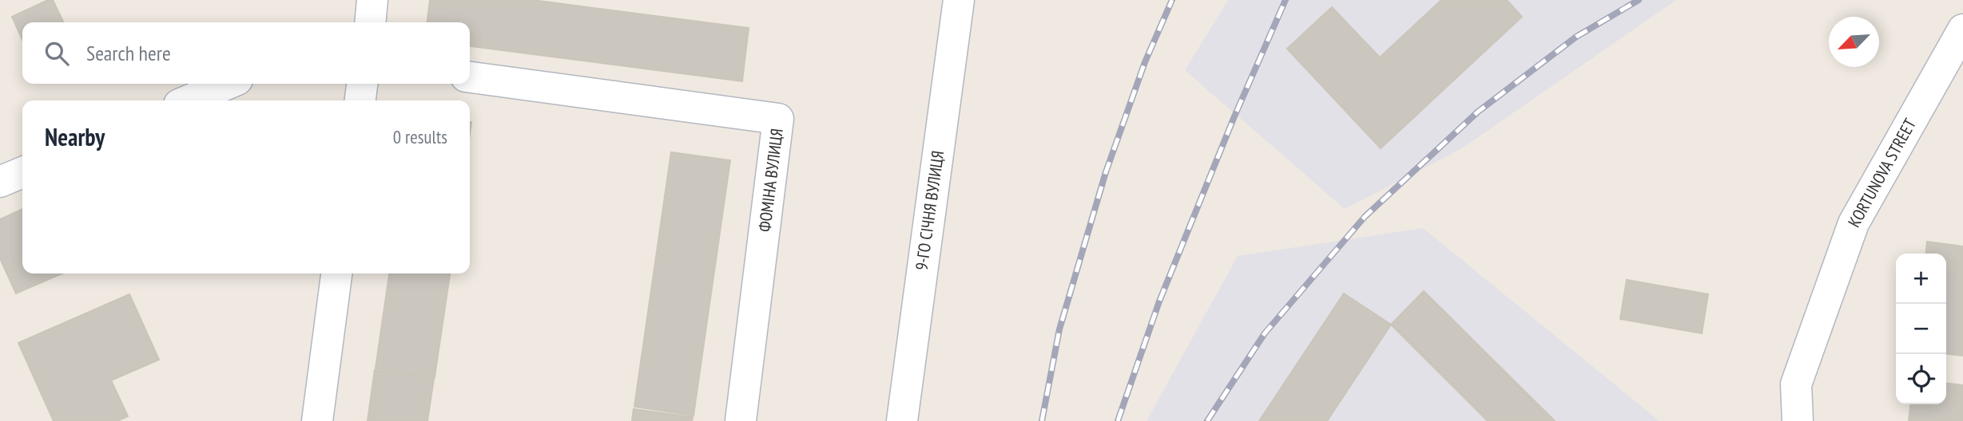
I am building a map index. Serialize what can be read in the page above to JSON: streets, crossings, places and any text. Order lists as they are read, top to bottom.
{
  "streets": {
    "street": ["KORTUNOVA STREET", "ФОМІНА ВУЛИЦЯ", "9-ГО СІЧНЯ ВУЛИЦЯ"]
  },
  "north": "bottom left",
  "page": {
    "search": "Search here",
    "heading": ["Nearby", "0 results"],
    "map_buttons": ["+", "−"]
  }
}
